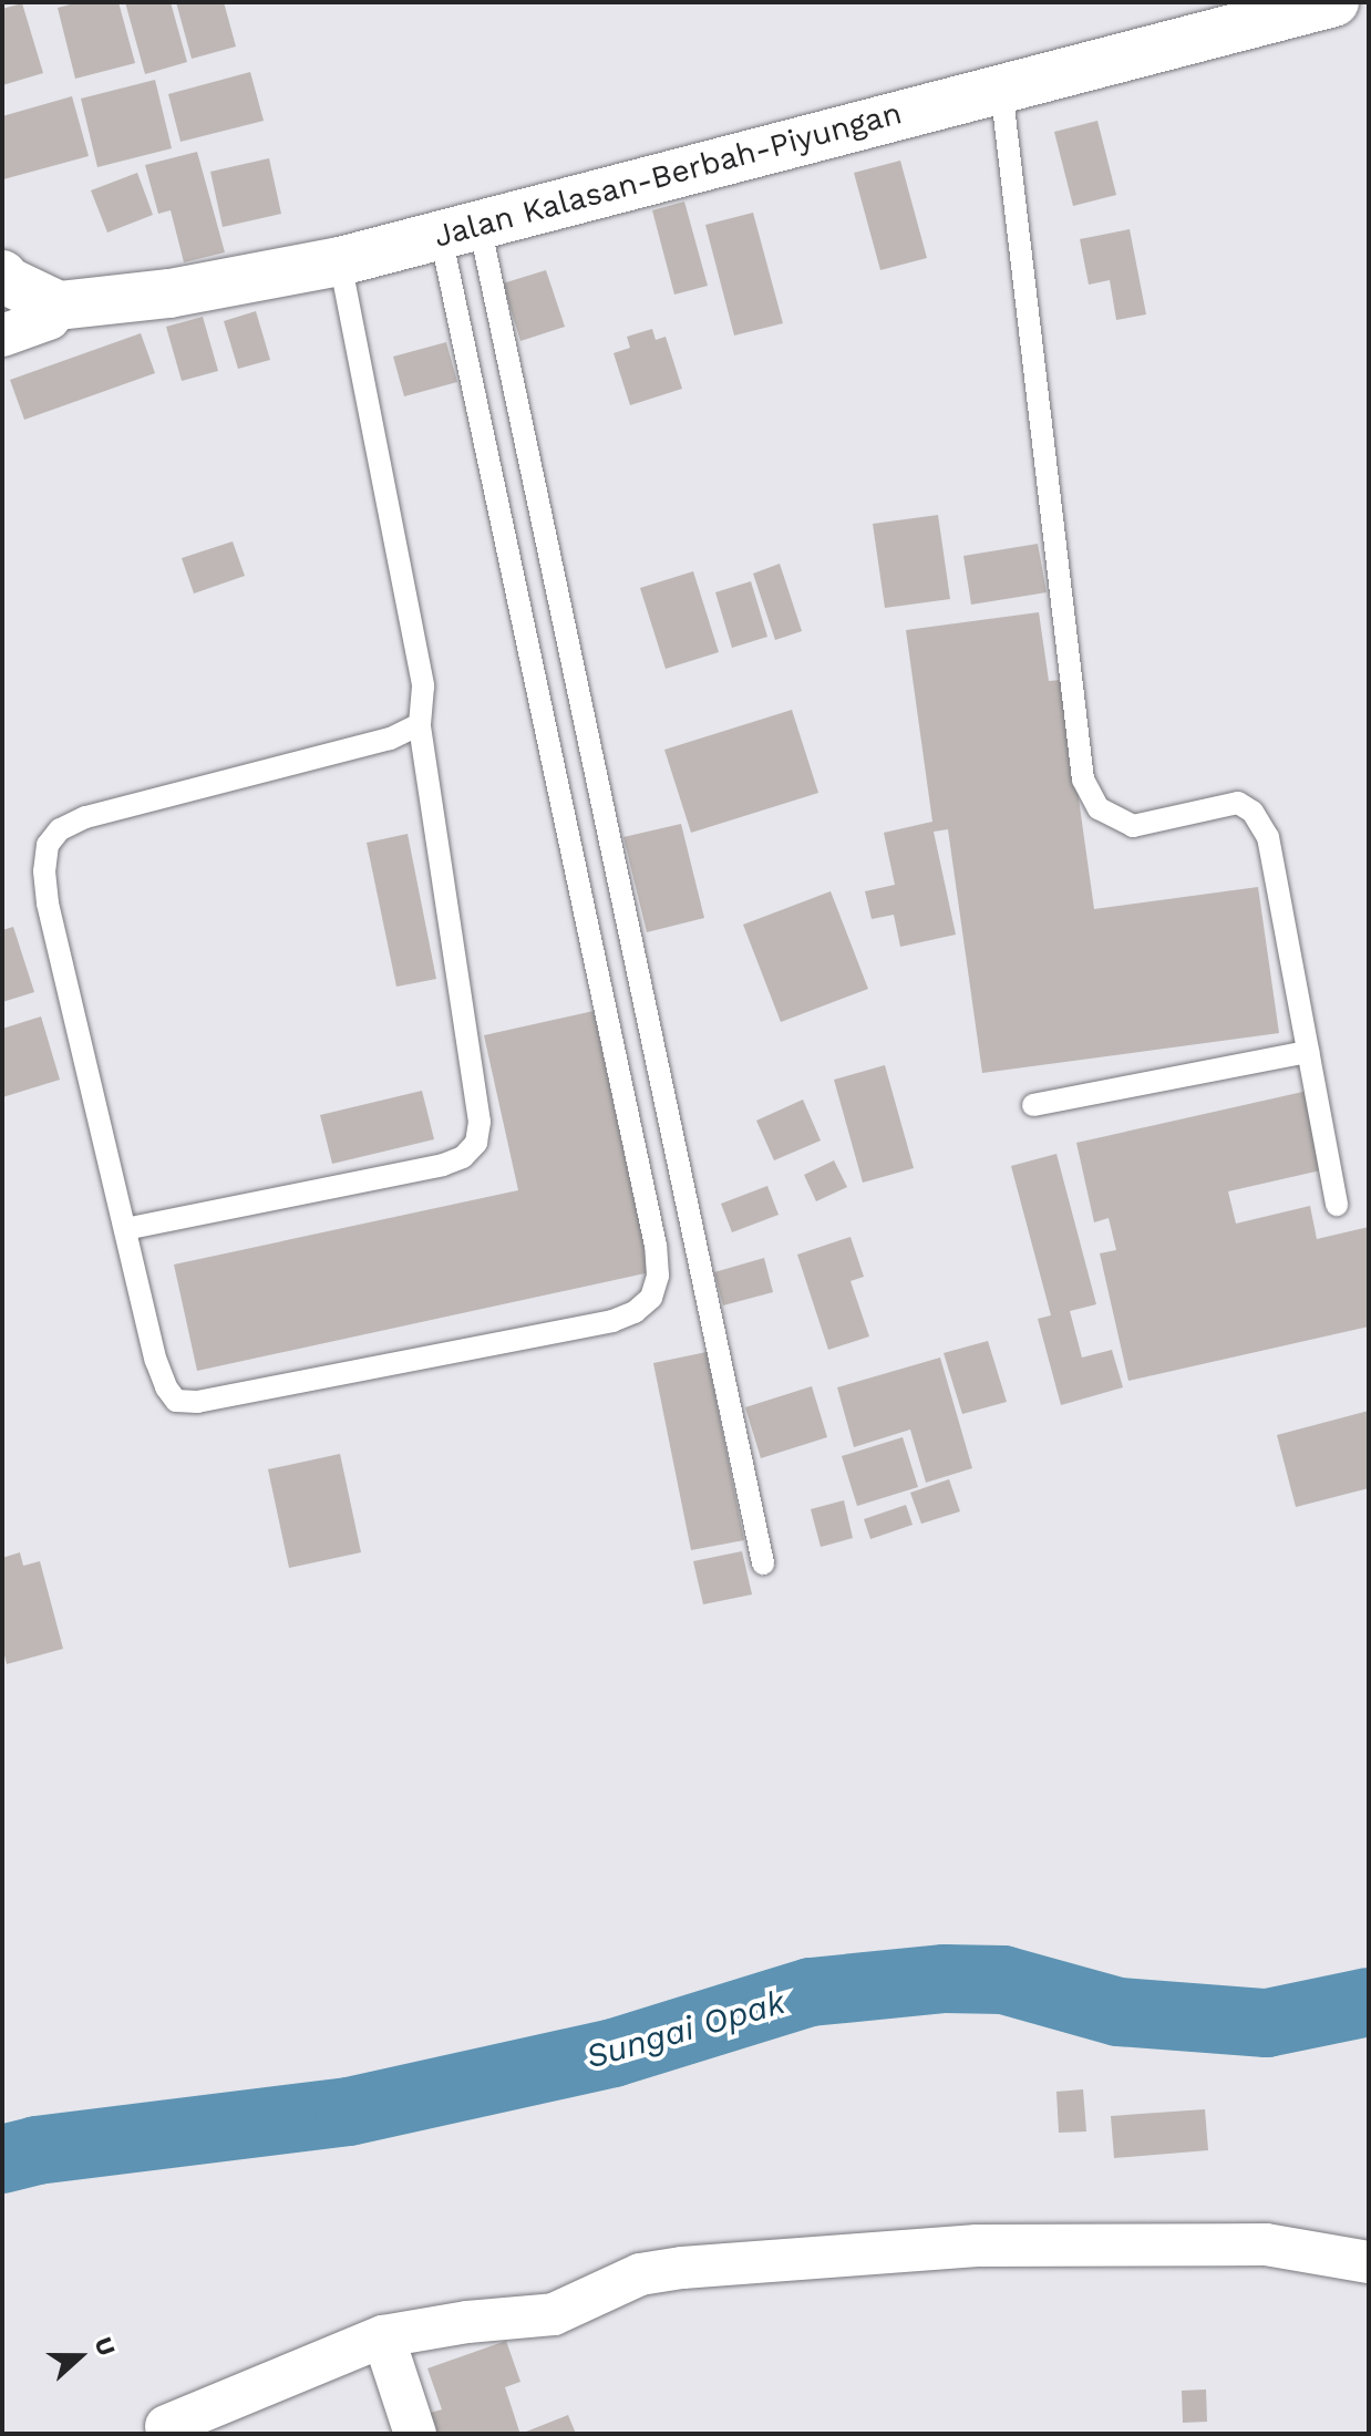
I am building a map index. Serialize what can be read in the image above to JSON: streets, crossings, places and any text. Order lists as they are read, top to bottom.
{
  "streets": {
    "street": ["Jalan Kalasan-Berbah-Piyungan"]
  },
  "water": ["Sungai Opak"],
  "north": "right"
}
